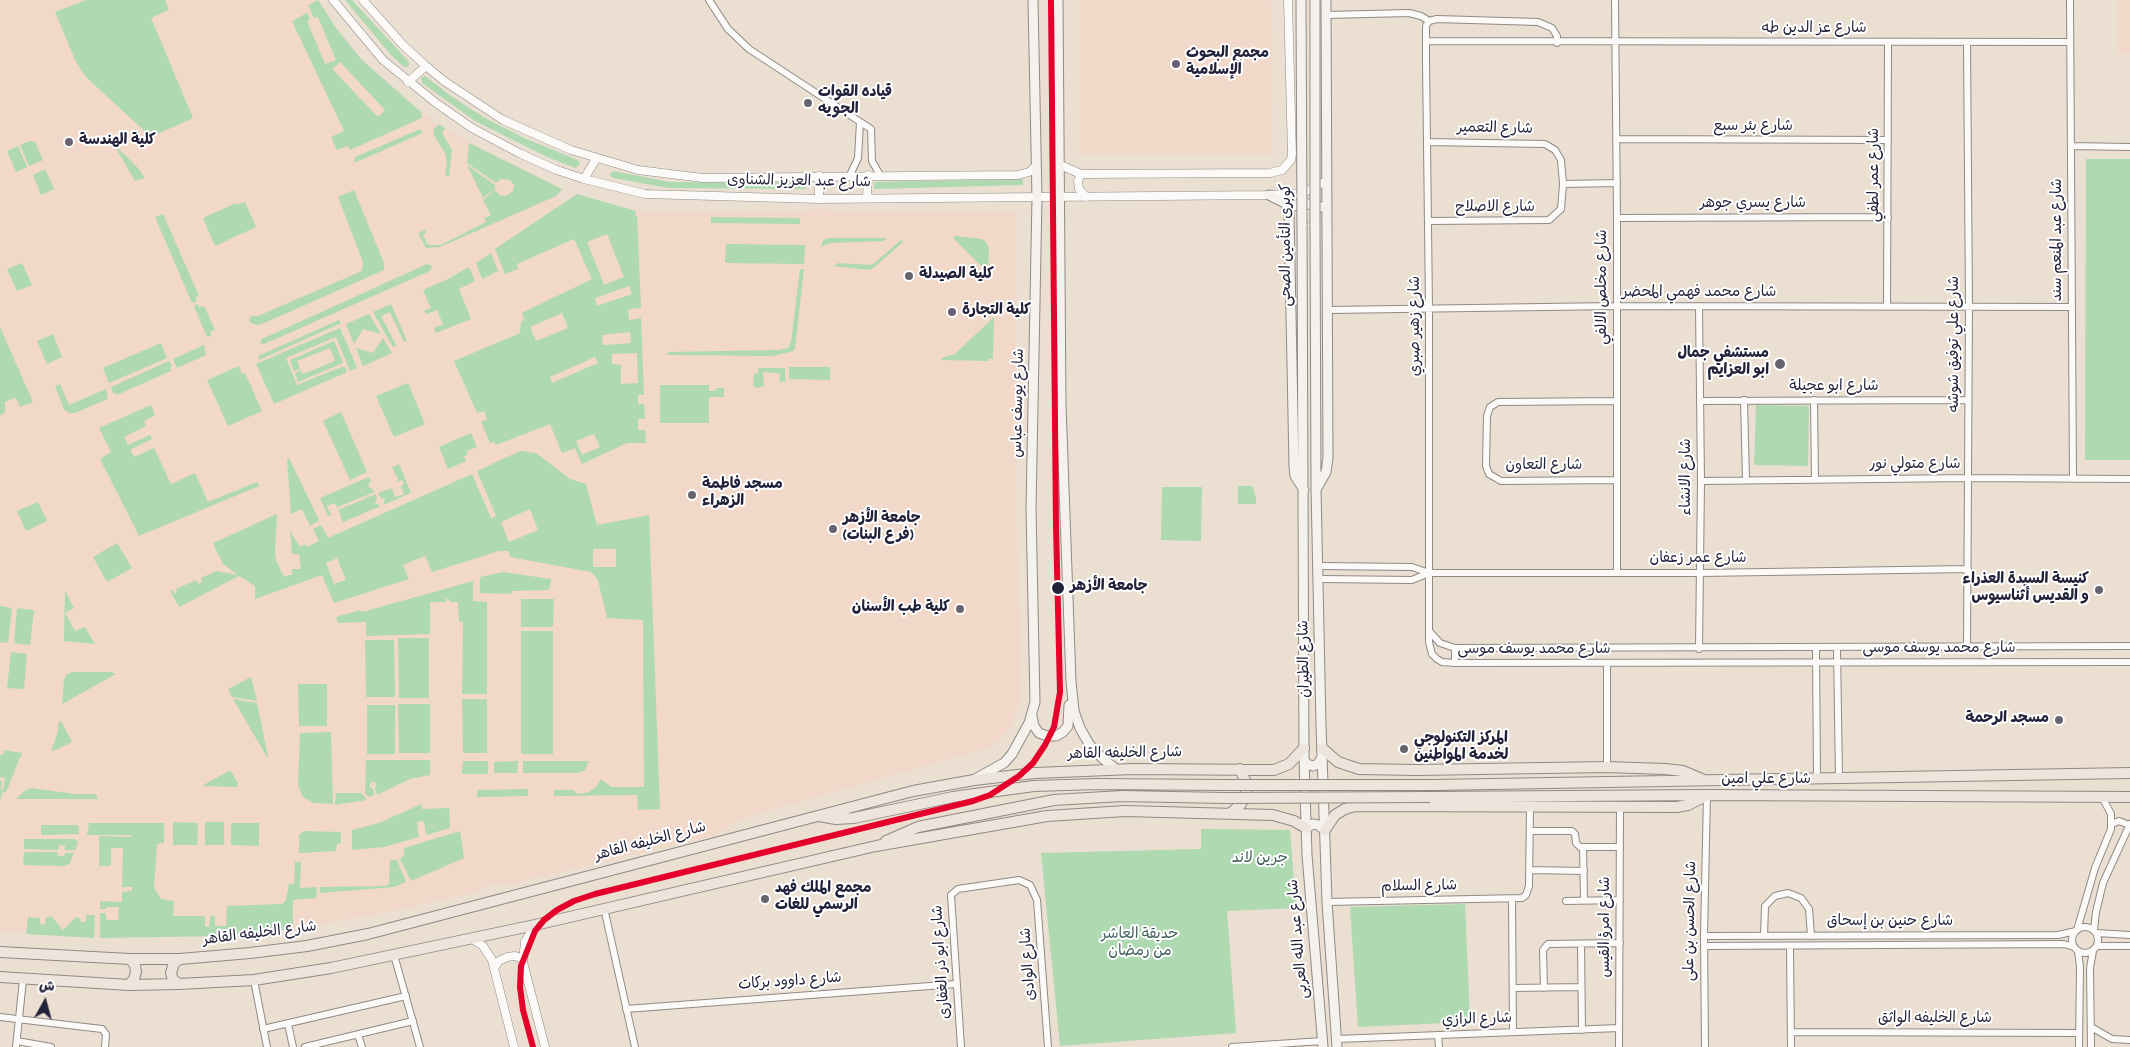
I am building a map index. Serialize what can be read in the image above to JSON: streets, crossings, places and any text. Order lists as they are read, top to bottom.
{
  "streets": {
    "main road": [
      "كوبرى التأمين الصحى",
      "شارع يوسف عباس",
      "شارع الطيران",
      "شارع الخليفه القاهر",
      "شارع علي امين",
      "شارع عبد الله العربى"
    ],
    "street": [
      "شارع عز الدين طه",
      "شارع بئر سبع",
      "شارع التعمير",
      "شارع عمر لطفي",
      "شارع عبد العزيز الشناوى",
      "شارع يسري جوهر",
      "شارع الاصلاح",
      "شارع عبد المنعم سند",
      "شارع مخلص الالفي",
      "شارع محمد فهمي المحضر",
      "شارع زهير صبري",
      "شارع علي توفيق شوشه",
      "شارع ابو عجيلة",
      "شارع متولي نور",
      "شارع التعاون",
      "شارع الانشاء",
      "شارع عمر زعفان",
      "شارع محمد يوسف موسى",
      "شارع السلام",
      "شارع الحسن بن على",
      "شارع حنين بن إسحاق",
      "شارع امرؤ القيس",
      "شارع ابو ذر الغفارى",
      "شارع الوادى",
      "شارع داوود بركات",
      "شارع الخليفه الواثق",
      "شارع الرازي"
    ]
  },
  "crossings": [
    ["شارع عز الدين طه", "شارع عمر لطفي"],
    ["شارع عز الدين طه", "شارع عبد المنعم سند"],
    ["شارع عز الدين طه", "شارع مخلص الالفي"],
    ["شارع عز الدين طه", "شارع زهير صبري"],
    ["شارع عز الدين طه", "شارع علي توفيق شوشه"],
    ["شارع بئر سبع", "شارع عمر لطفي"],
    ["شارع بئر سبع", "شارع مخلص الالفي"],
    ["شارع التعمير", "شارع الاصلاح"],
    ["شارع التعمير", "شارع زهير صبري"],
    ["شارع عمر لطفي", "شارع يسري جوهر"],
    ["شارع عمر لطفي", "شارع محمد فهمي المحضر"],
    ["شارع عبد العزيز الشناوى", "شارع يوسف عباس"],
    ["شارع يسري جوهر", "شارع مخلص الالفي"],
    ["شارع الاصلاح", "شارع زهير صبري"],
    ["شارع عبد المنعم سند", "شارع محمد فهمي المحضر"],
    ["شارع عبد المنعم سند", "شارع متولي نور"],
    ["كوبرى التأمين الصحى", "شارع الطيران"],
    ["شارع مخلص الالفي", "شارع محمد فهمي المحضر"],
    ["شارع مخلص الالفي", "شارع التعاون"],
    ["شارع مخلص الالفي", "شارع عمر زعفان"],
    ["شارع محمد فهمي المحضر", "شارع زهير صبري"],
    ["شارع محمد فهمي المحضر", "شارع علي توفيق شوشه"],
    ["شارع محمد فهمي المحضر", "شارع الانشاء"],
    ["شارع زهير صبري", "شارع عمر زعفان"],
    ["شارع زهير صبري", "شارع محمد يوسف موسى"],
    ["شارع علي توفيق شوشه", "شارع ابو عجيلة"],
    ["شارع علي توفيق شوشه", "شارع متولي نور"],
    ["شارع علي توفيق شوشه", "شارع عمر زعفان"],
    ["شارع علي توفيق شوشه", "شارع محمد يوسف موسى"],
    ["شارع ابو عجيلة", "شارع الانشاء"],
    ["شارع يوسف عباس", "شارع الخليفه القاهر"],
    ["شارع متولي نور", "شارع الانشاء"],
    ["شارع الانشاء", "شارع عمر زعفان"],
    ["شارع الانشاء", "شارع محمد يوسف موسى"],
    ["شارع عمر زعفان", "شارع الطيران"],
    ["شارع الطيران", "شارع الخليفه القاهر"],
    ["شارع الطيران", "شارع علي امين"],
    ["شارع الطيران", "شارع عبد الله العربى"],
    ["شارع علي امين", "شارع الحسن بن على"],
    ["شارع علي امين", "شارع امرؤ القيس"],
    ["شارع علي امين", "شارع عبد الله العربى"],
    ["شارع السلام", "شارع عبد الله العربى"],
    ["شارع الحسن بن على", "شارع حنين بن إسحاق"],
    ["شارع امرؤ القيس", "شارع الرازي"],
    ["شارع عبد الله العربى", "شارع الرازي"],
    ["شارع ابو ذر الغفارى", "شارع الوادى"],
    ["شارع ابو ذر الغفارى", "شارع داوود بركات"]
  ],
  "parks": ["جرين لاند", "حديقة العاشر من رمضان"],
  "places": [
    "مجمع البحوث الإسلامية",
    "قياده القوات الجويه",
    "كلية الهندسة",
    "كلية الصيدلة",
    "كلية التجارة",
    "مستشفي جمال ابو العزايم",
    "مسجد فاطمة الزهراء",
    "جامعة الأزهر (فرع البنات)",
    "جامعة الأزهر",
    "كنيسة السيدة العذراء و القديس أثناسيوس",
    "كلية طب الأسنان",
    "مسجد الرحمة",
    "المركز التكنولوجي لخدمة المواطنين",
    "مجمع الملك فهد الرسمي للغات"
  ],
  "north": "top"
}
